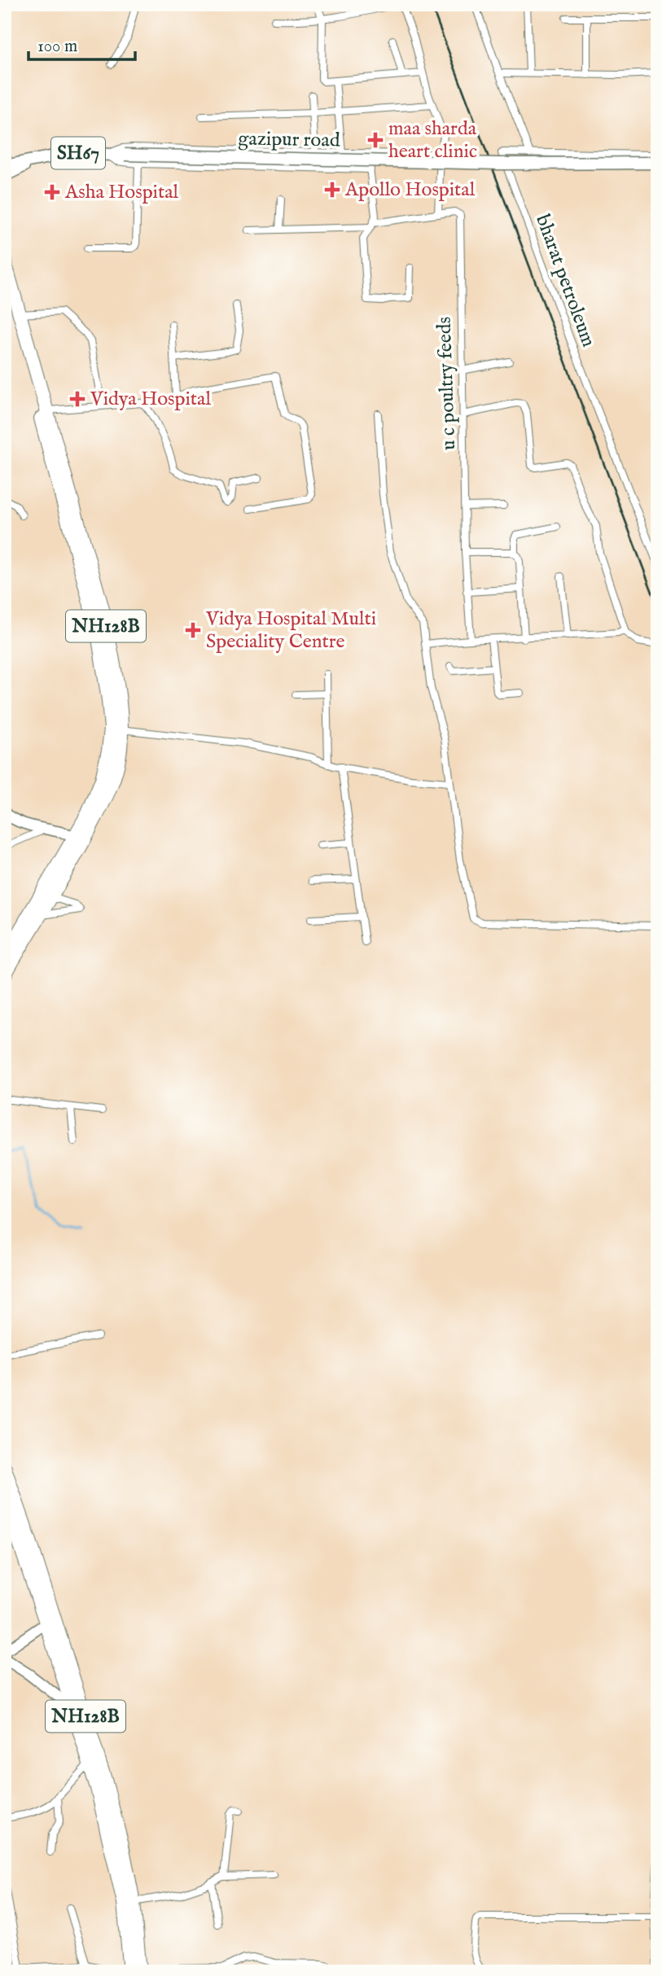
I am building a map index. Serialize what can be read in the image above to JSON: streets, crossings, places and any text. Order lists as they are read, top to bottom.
{
  "streets": {
    "highway": ["NH128B"],
    "main road": ["gazipur road", "SH67"],
    "street": ["bharat petroleum", "u c poultry feeds"]
  },
  "crossings": [
    ["gazipur road", "SH67"]
  ],
  "places": {
    "health": [
      "maa sharda heart clinic",
      "Apollo Hospital",
      "Asha Hospital",
      "Vidya Hospital",
      "Vidya Hospital Multi Speciality Centre"
    ]
  },
  "scale_bar": "100 m"
}
